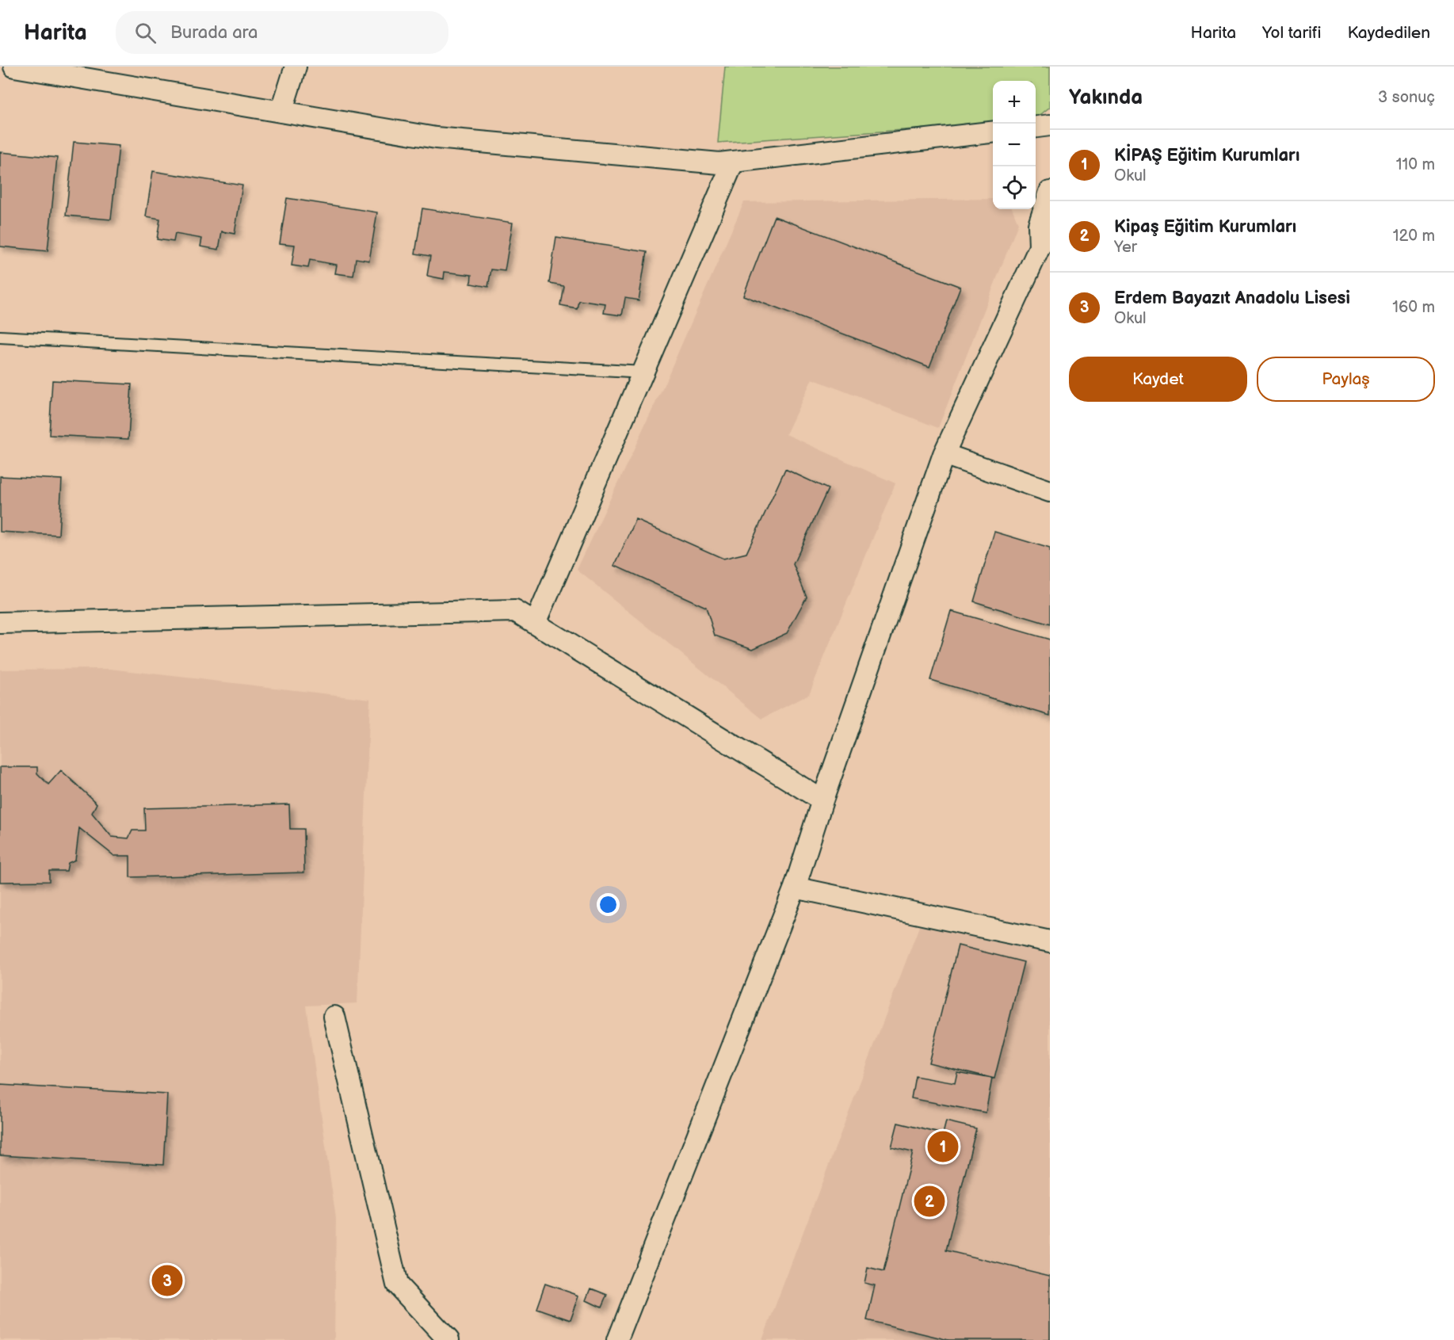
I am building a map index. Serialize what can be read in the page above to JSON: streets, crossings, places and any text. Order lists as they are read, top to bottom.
{
  "page": {
    "header": "Harita",
    "search": "Burada ara",
    "nav": ["Harita", "Yol tarifi", "Kaydedilen"],
    "heading": ["Yakında", "3 sonuç"],
    "map_buttons": ["+", "−"],
    "list": [
      {
        "mark": "1",
        "name": "KİPAŞ Eğitim Kurumları",
        "note": "Okul",
        "value": "110 m"
      },
      {
        "mark": "2",
        "name": "Kipaş Eğitim Kurumları",
        "note": "Yer",
        "value": "120 m"
      },
      {
        "mark": "3",
        "name": "Erdem Bayazıt Anadolu Lisesi",
        "note": "Okul",
        "value": "160 m"
      }
    ],
    "buttons": ["Kaydet", "Paylaş"],
    "pins": ["1", "2", "3"]
  }
}
